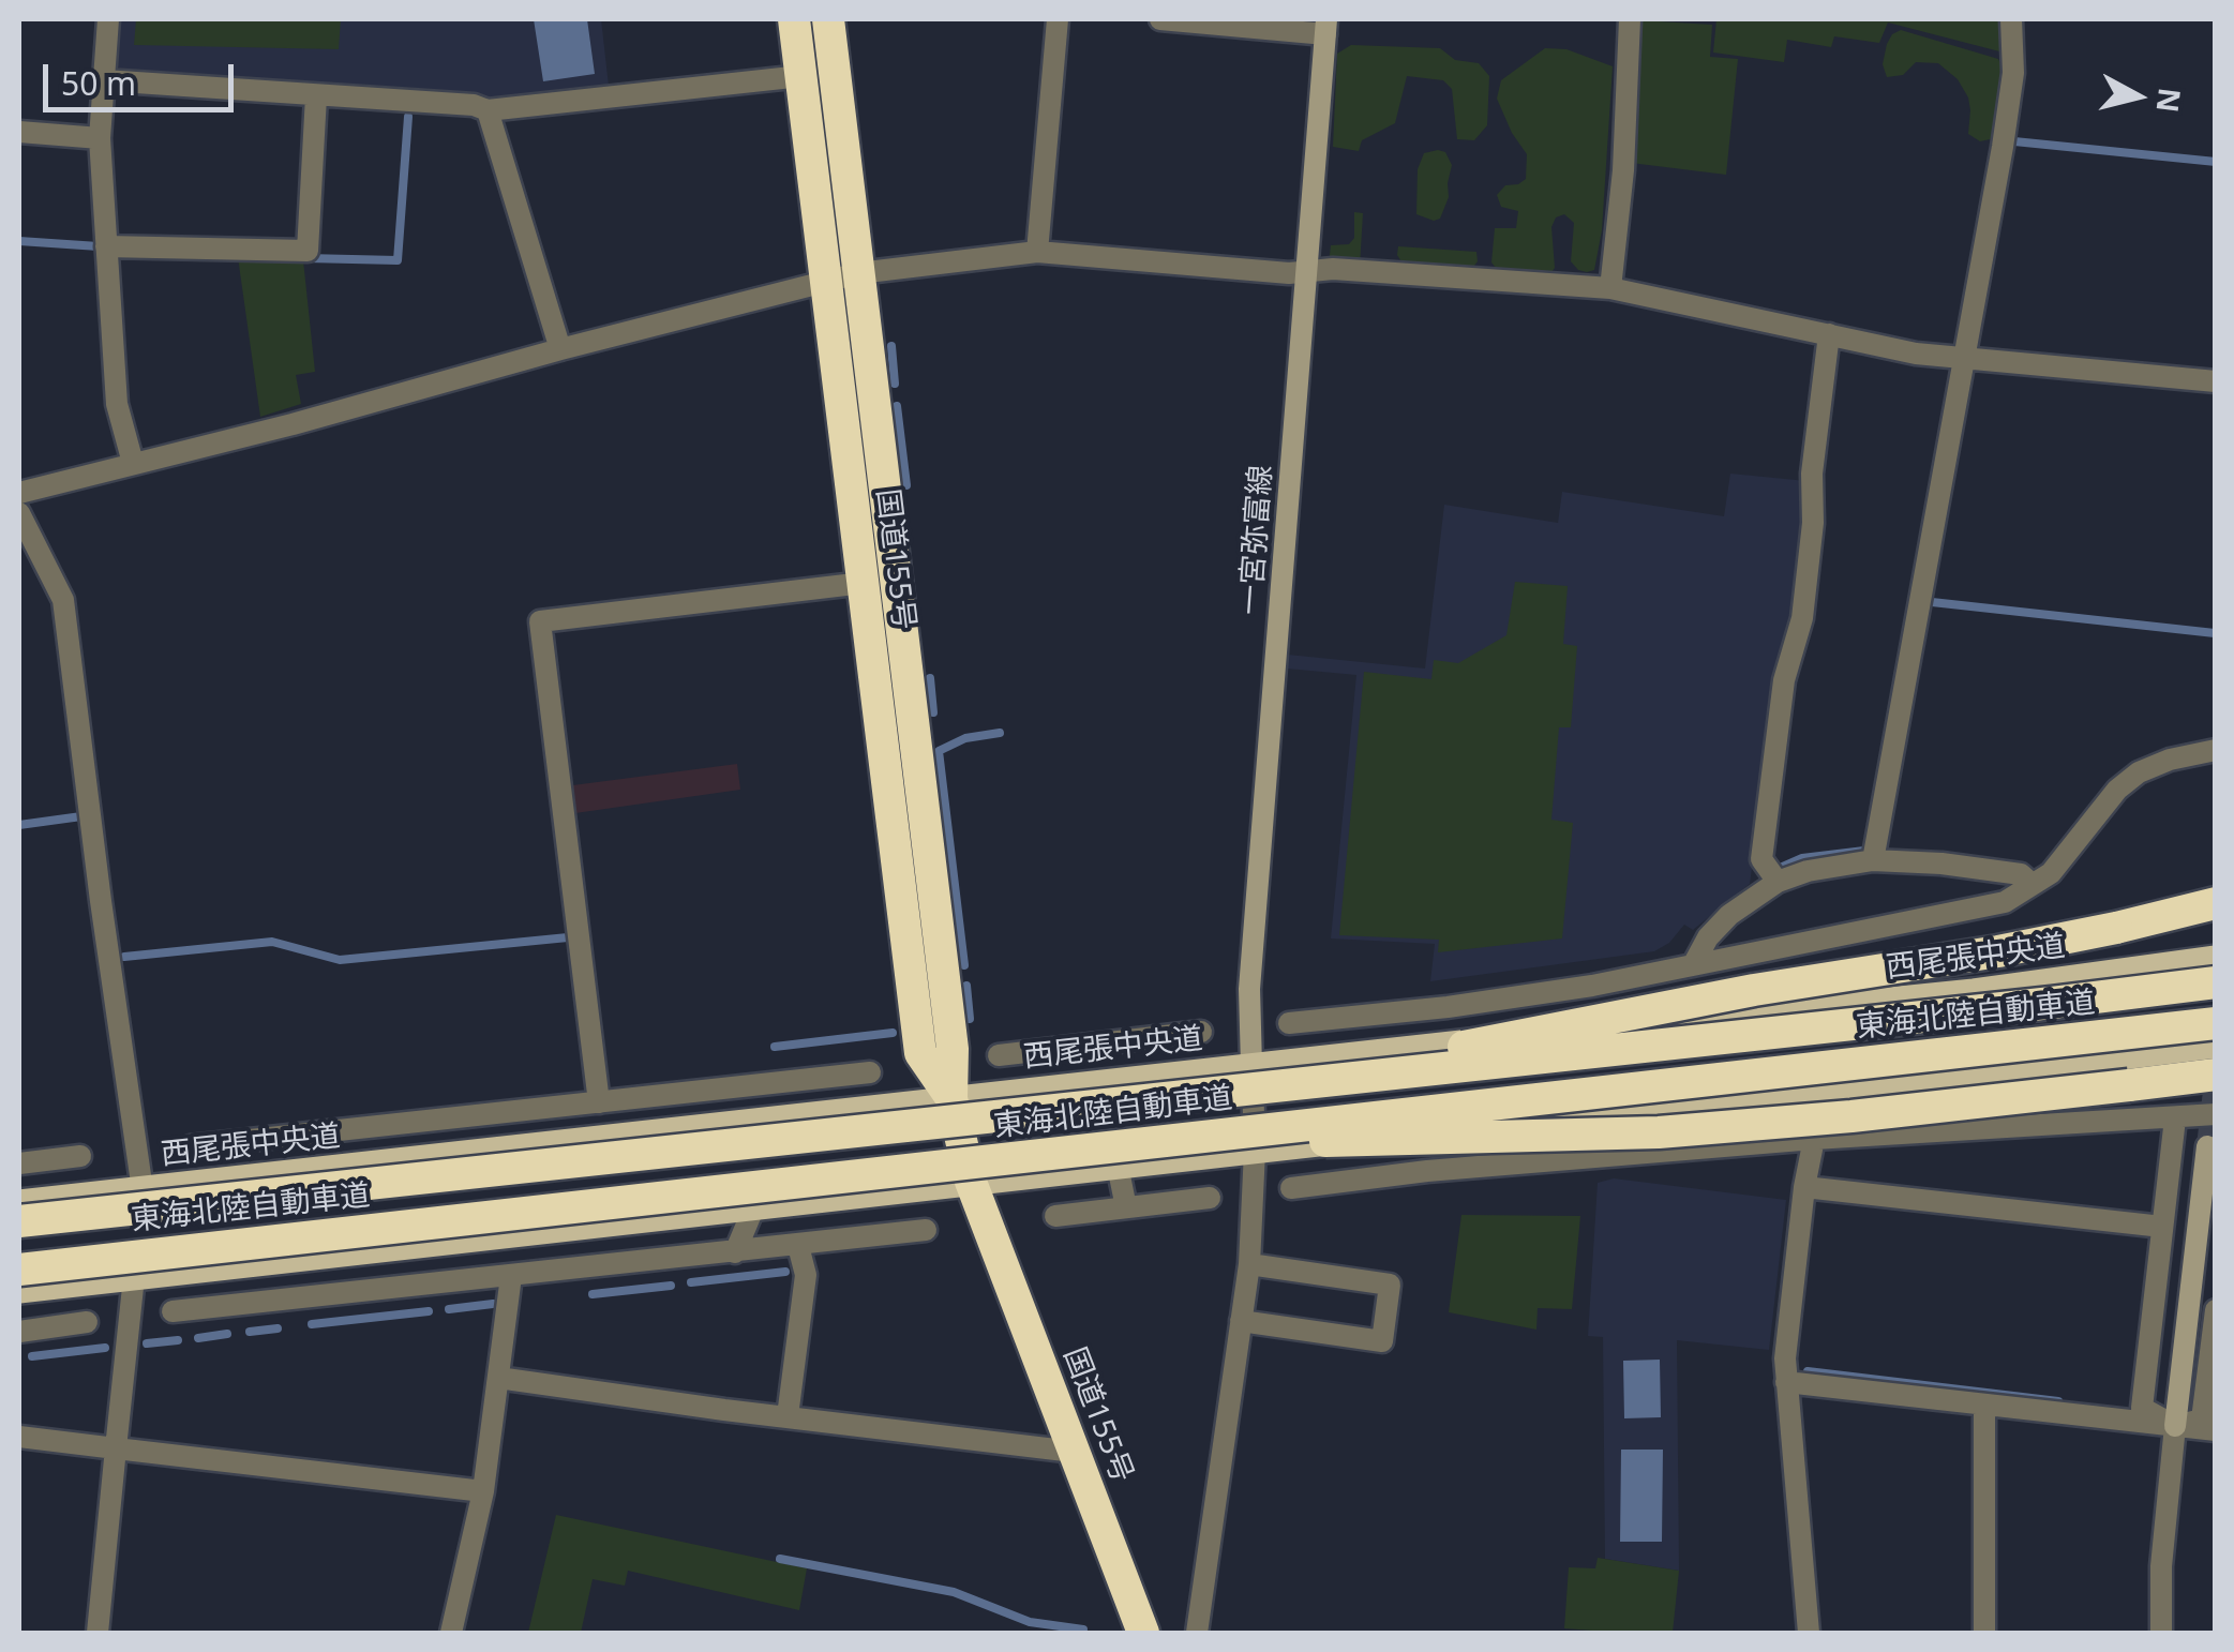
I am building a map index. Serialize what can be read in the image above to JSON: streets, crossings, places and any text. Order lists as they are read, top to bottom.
{
  "streets": {
    "highway": ["国道155号", "東海北陸自動車道"],
    "main road": ["一宮弥富線", "西尾張中央道"]
  },
  "crossings": [
    ["一宮弥富線", "西尾張中央道"],
    ["一宮弥富線", "東海北陸自動車道"],
    ["国道155号", "西尾張中央道"],
    ["西尾張中央道", "東海北陸自動車道"]
  ],
  "scale_bar": "50 m",
  "north": "right"
}
